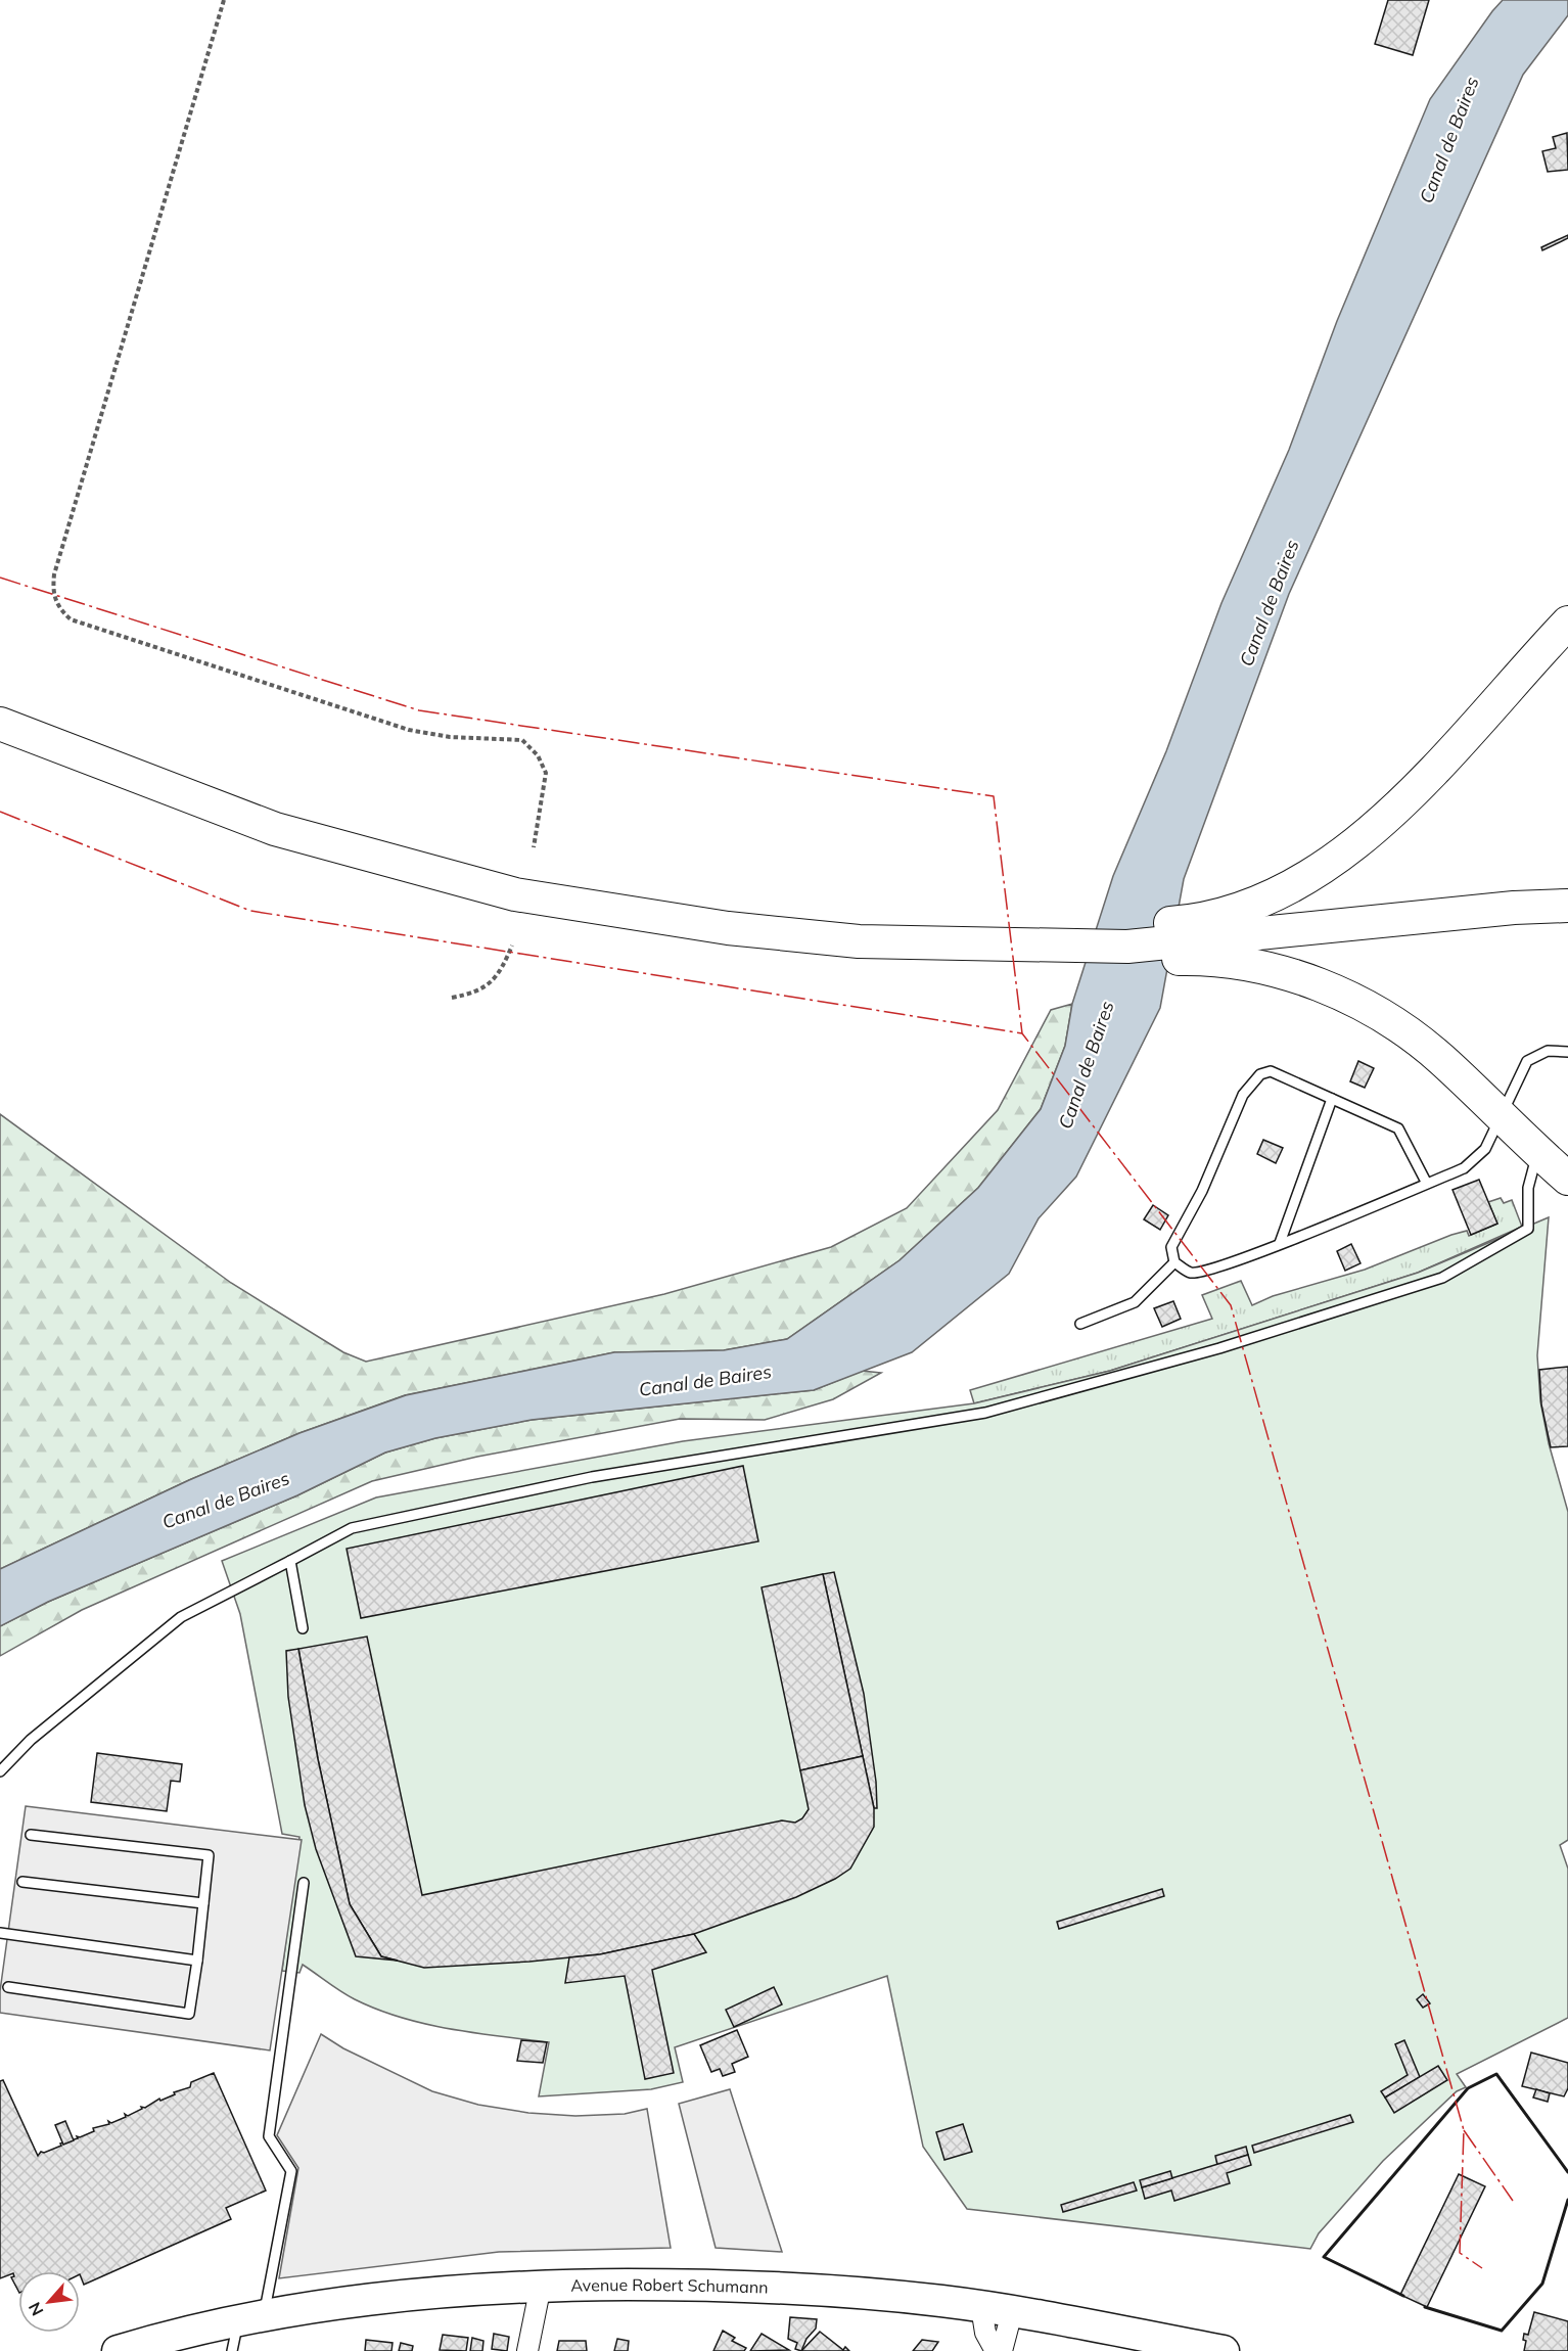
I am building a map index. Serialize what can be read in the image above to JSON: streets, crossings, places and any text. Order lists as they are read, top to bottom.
{
  "streets": {
    "main road": ["Avenue Robert Schumann"]
  },
  "water": ["Canal de Baires"],
  "north": "bottom left"
}
